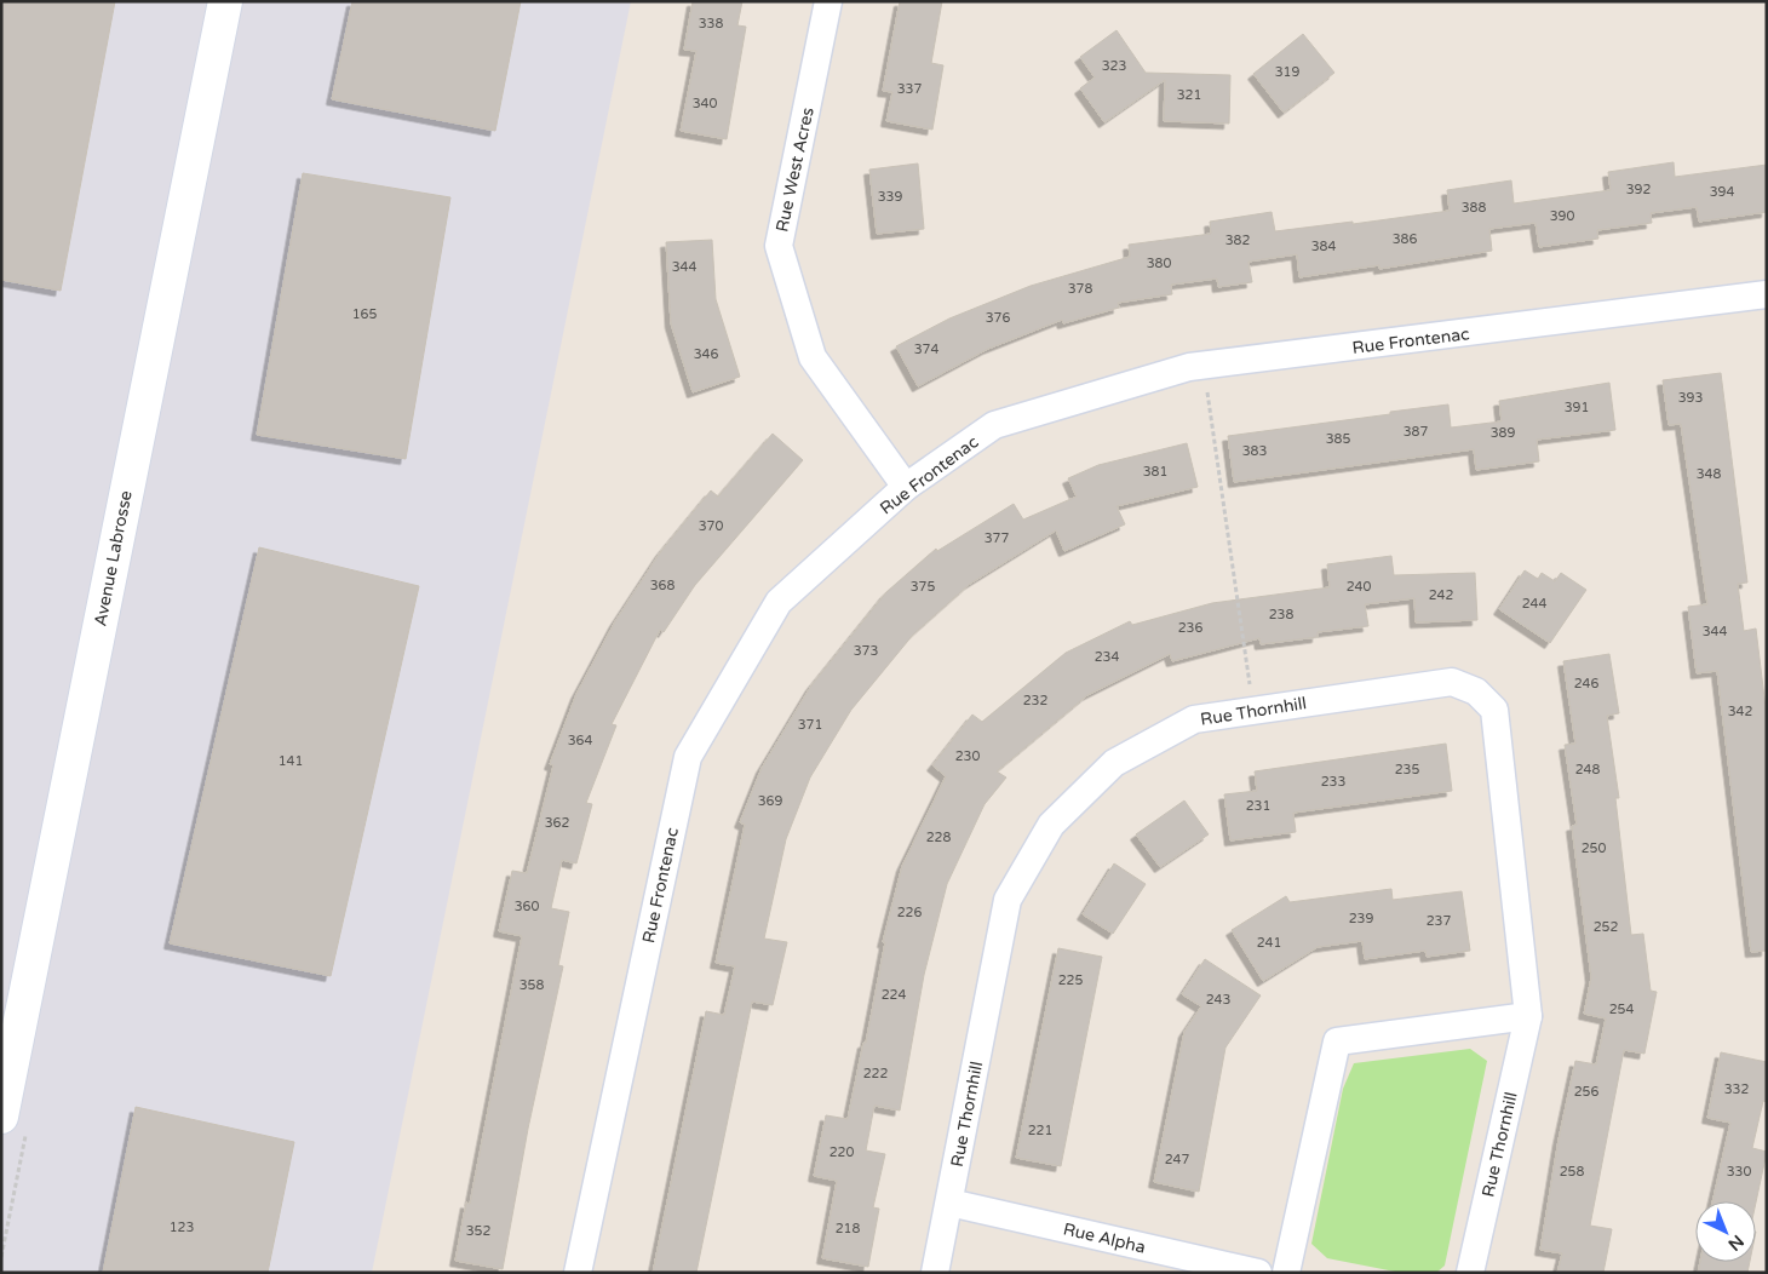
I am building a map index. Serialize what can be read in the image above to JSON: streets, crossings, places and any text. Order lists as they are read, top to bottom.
{
  "streets": {
    "street": [
      "Rue West Acres",
      "Rue Frontenac",
      "Avenue Labrosse",
      "Rue Thornhill",
      "Rue Alpha"
    ]
  },
  "crossings": [
    ["Rue West Acres", "Rue Frontenac"],
    ["Rue Thornhill", "Rue Alpha"]
  ],
  "house_numbers": [
    "338",
    "323",
    "319",
    "337",
    "321",
    "340",
    "392",
    "394",
    "339",
    "388",
    "390",
    "386",
    "382",
    "384",
    "380",
    "344",
    "378",
    "165",
    "376",
    "374",
    "346",
    "393",
    "391",
    "387",
    "389",
    "385",
    "383",
    "381",
    "348",
    "370",
    "377",
    "368",
    "375",
    "240",
    "242",
    "244",
    "238",
    "236",
    "344",
    "373",
    "234",
    "246",
    "232",
    "342",
    "371",
    "364",
    "230",
    "141",
    "235",
    "248",
    "233",
    "369",
    "231",
    "362",
    "228",
    "250",
    "360",
    "226",
    "239",
    "237",
    "252",
    "241",
    "225",
    "358",
    "224",
    "243",
    "254",
    "222",
    "332",
    "256",
    "221",
    "220",
    "247",
    "258",
    "330",
    "123",
    "218",
    "352"
  ],
  "north": "bottom right"
}
